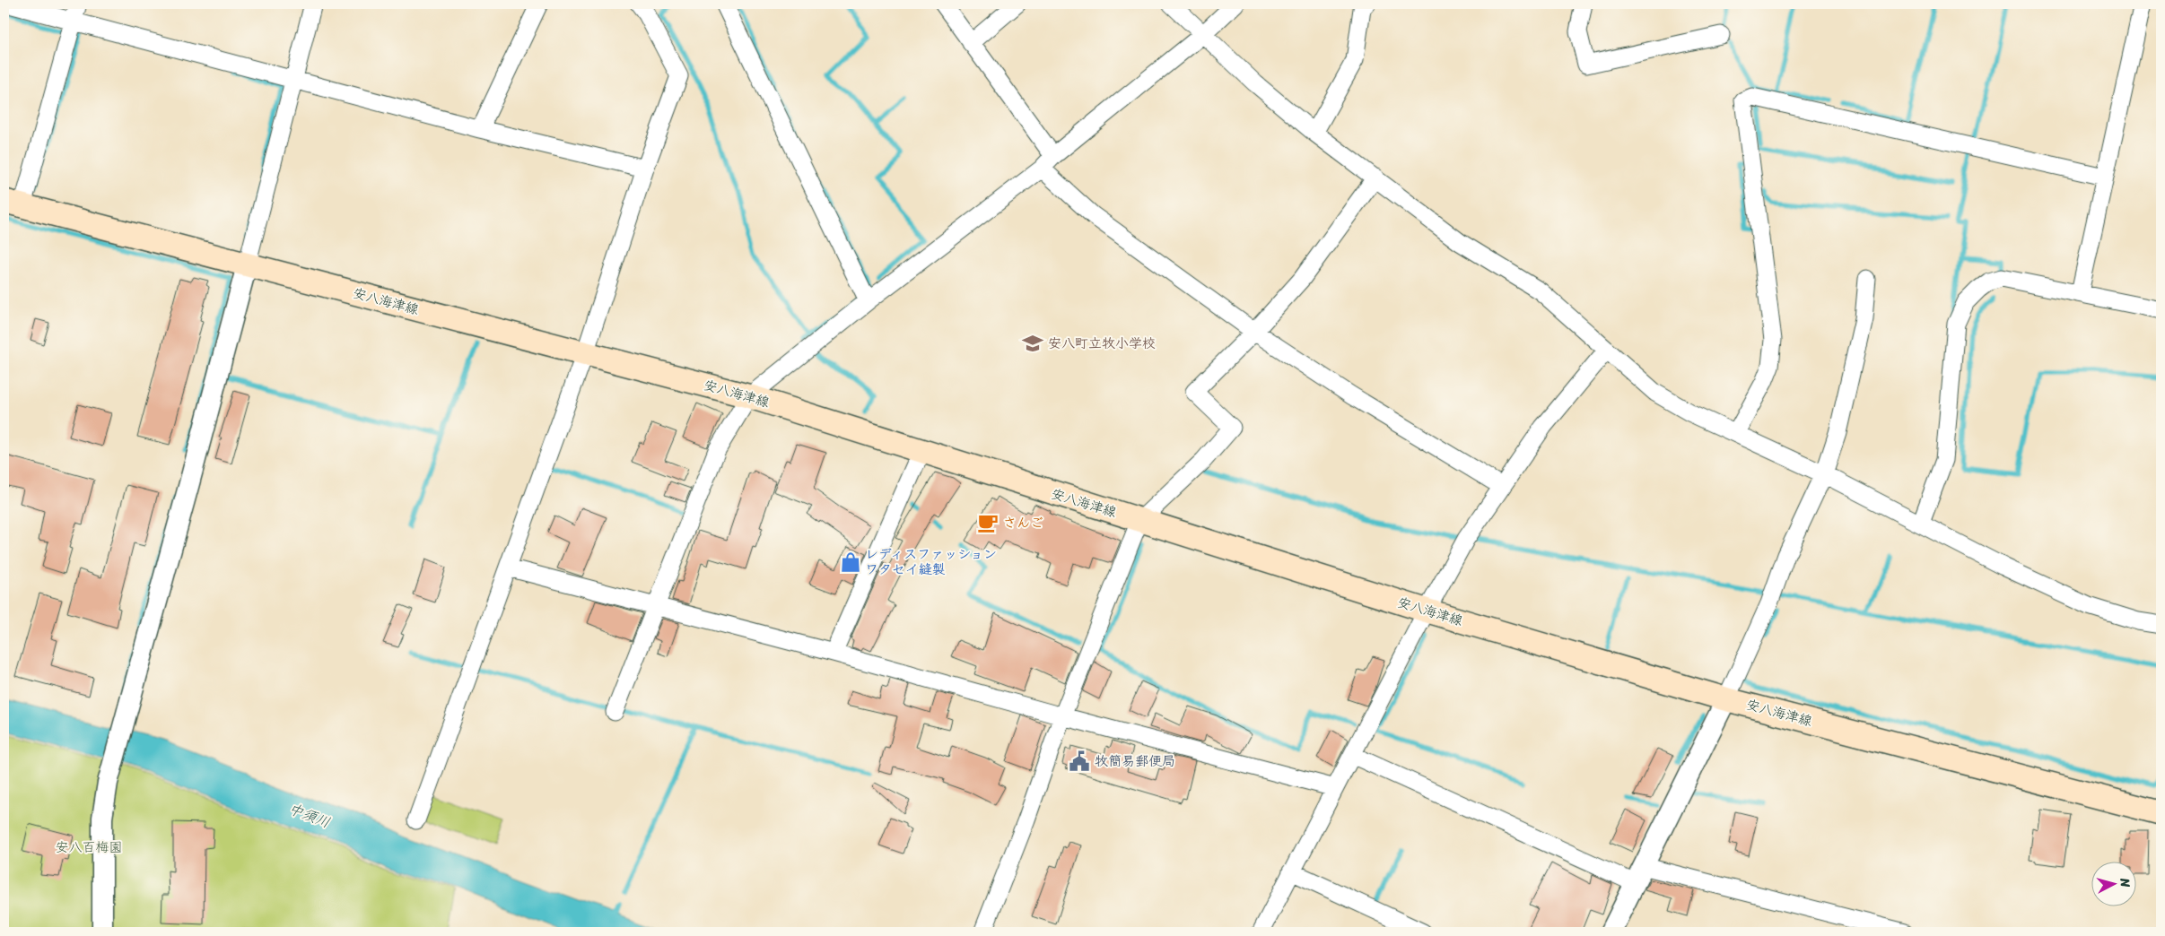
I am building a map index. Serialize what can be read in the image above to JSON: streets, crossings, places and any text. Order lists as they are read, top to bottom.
{
  "streets": {
    "main road": ["安八海津線"]
  },
  "water": ["中須川"],
  "parks": ["安八百梅園"],
  "places": {
    "school or university": ["安八町立牧小学校"],
    "cafe": ["さんご"],
    "shop": ["レディスファッション ワタセイ縫製"],
    "public building": ["牧簡易郵便局"]
  },
  "north": "right"
}
